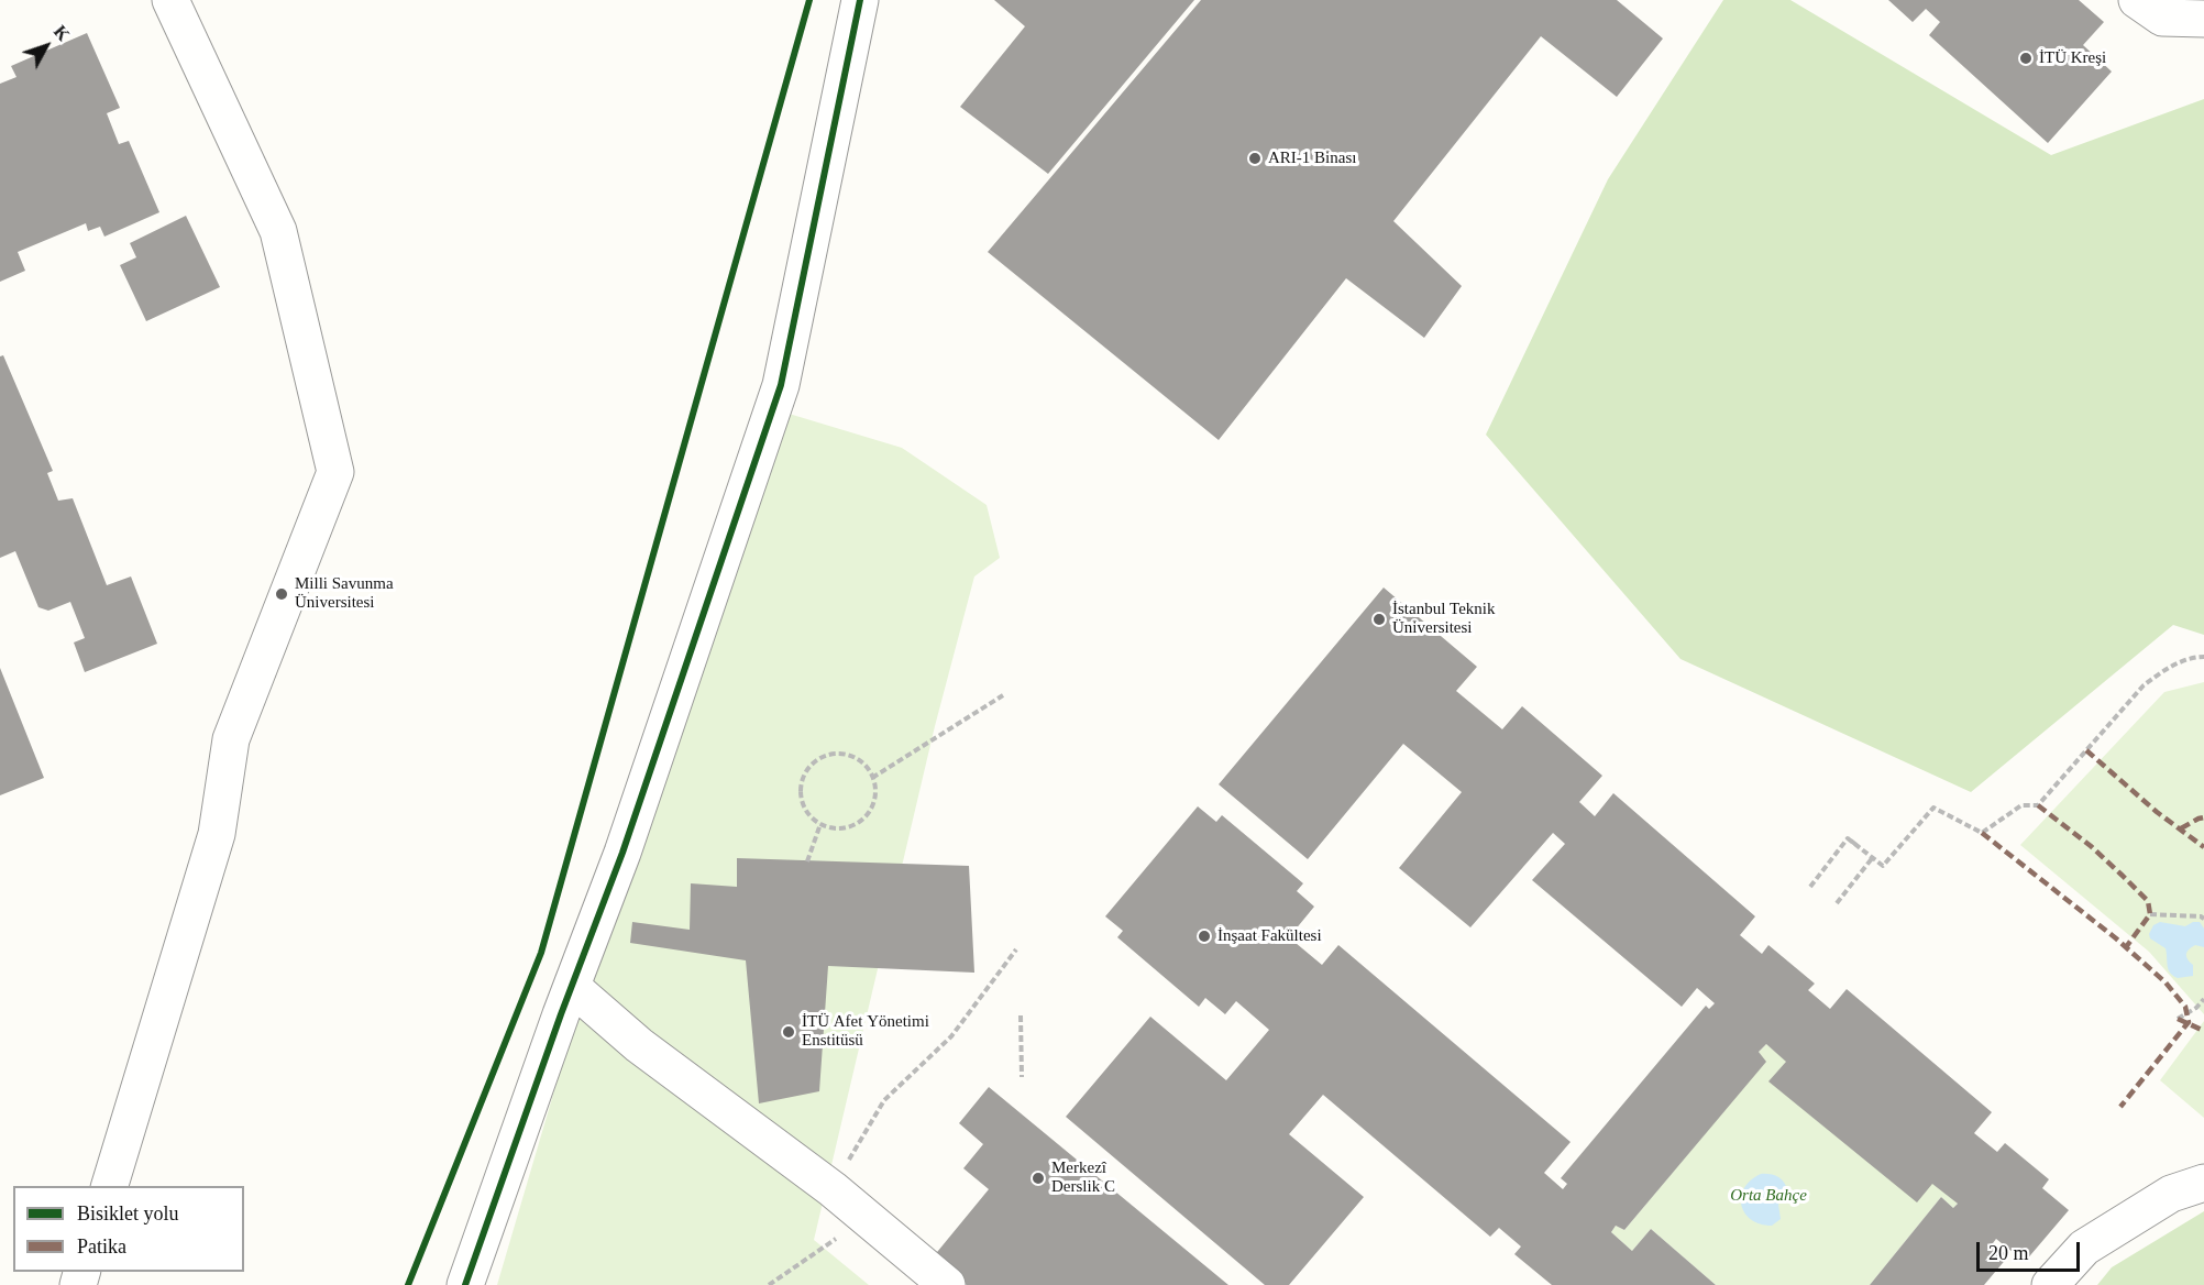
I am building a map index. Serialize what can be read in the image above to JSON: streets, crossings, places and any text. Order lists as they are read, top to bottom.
{
  "parks": ["Orta Bahçe"],
  "places": [
    "İTÜ Kreşi",
    "ARI-1 Binası",
    "Milli Savunma Üniversitesi",
    "İstanbul Teknik Üniversitesi",
    "İnşaat Fakültesi",
    "İTÜ Afet Yönetimi Enstitüsü",
    "Merkezî Derslik C"
  ],
  "legend": ["Bisiklet yolu", "Patika"],
  "scale_bar": "20 m",
  "north": "top right"
}
